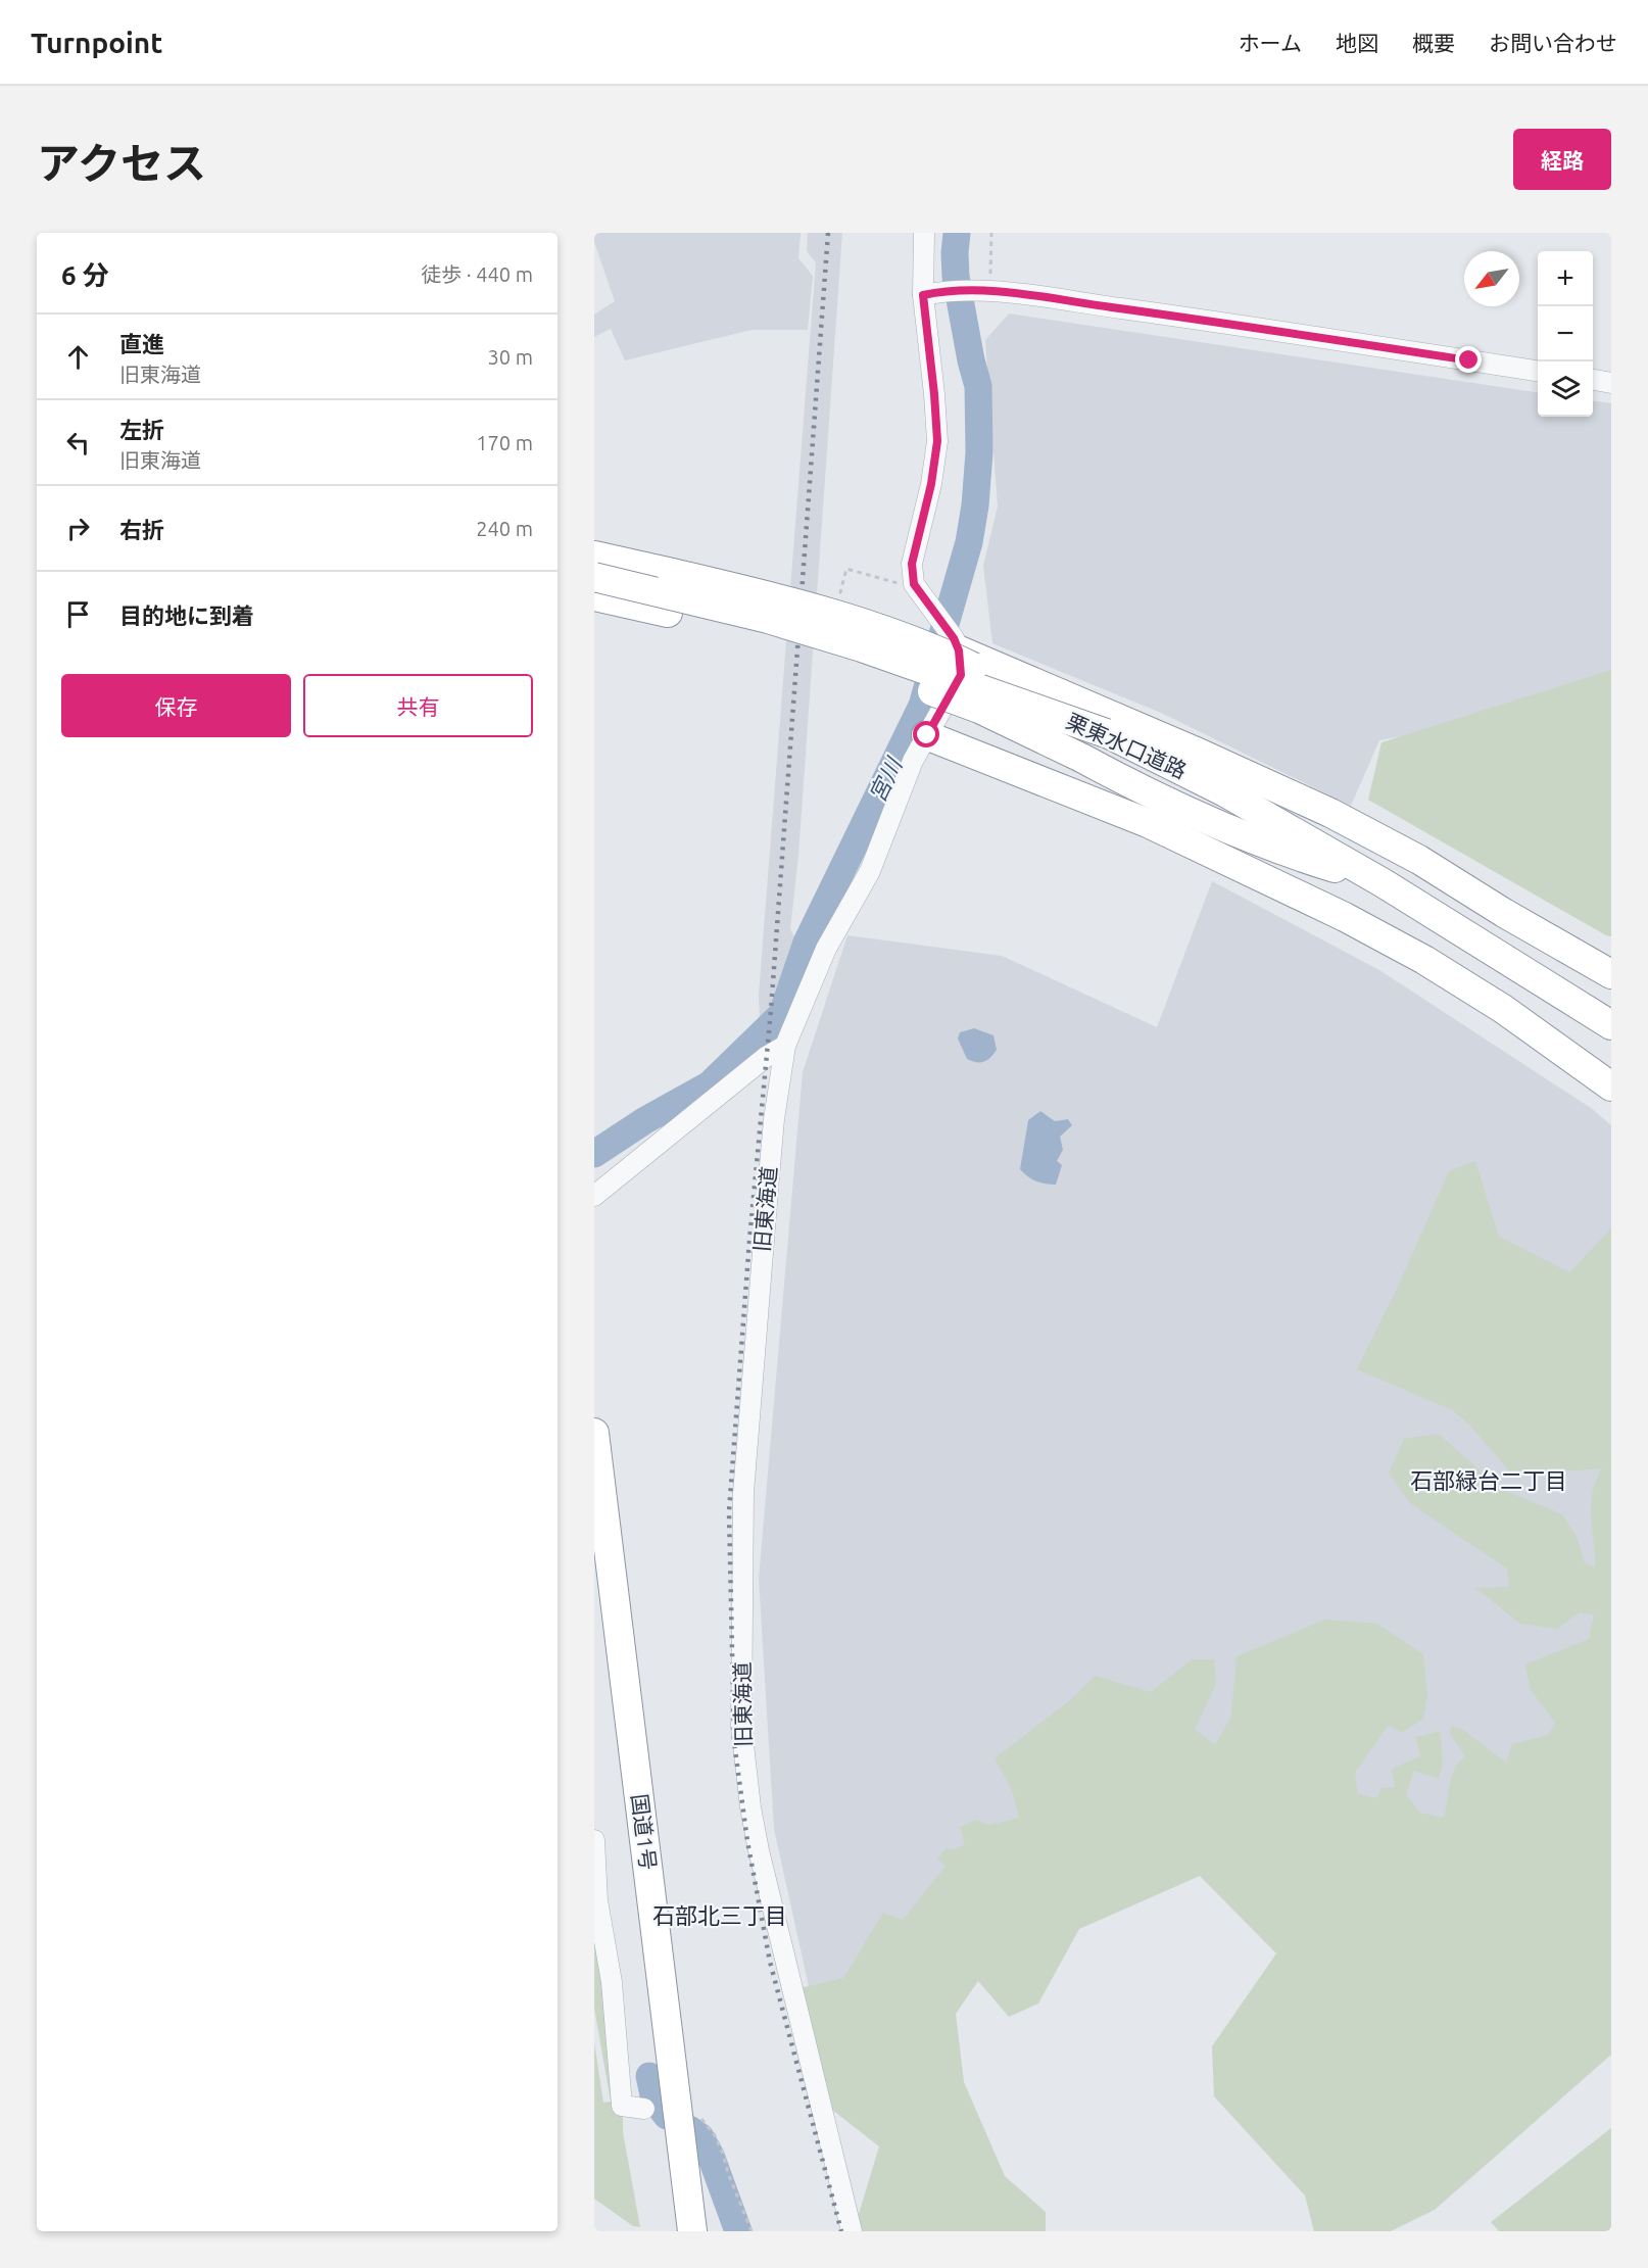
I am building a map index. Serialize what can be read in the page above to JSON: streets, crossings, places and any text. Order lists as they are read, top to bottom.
{
  "streets": {
    "highway": ["栗東水口道路", "国道1号"],
    "street": ["旧東海道"]
  },
  "districts": ["石部緑台二丁目", "石部北三丁目"],
  "water": ["宮川"],
  "north": "bottom left",
  "page": {
    "header": "Turnpoint",
    "nav": [
      "ホーム",
      "地図",
      "概要",
      "お問い合わせ"
    ],
    "title": "アクセス",
    "buttons": [
      "経路",
      ["保存", "共有"]
    ],
    "heading": ["6 分", "徒歩 · 440 m"],
    "map_buttons": ["+", "−"],
    "list": [
      ["直進", "旧東海道", "30 m"],
      ["左折", "旧東海道", "170 m"],
      ["右折", "240 m"],
      "目的地に到着"
    ]
  }
}
